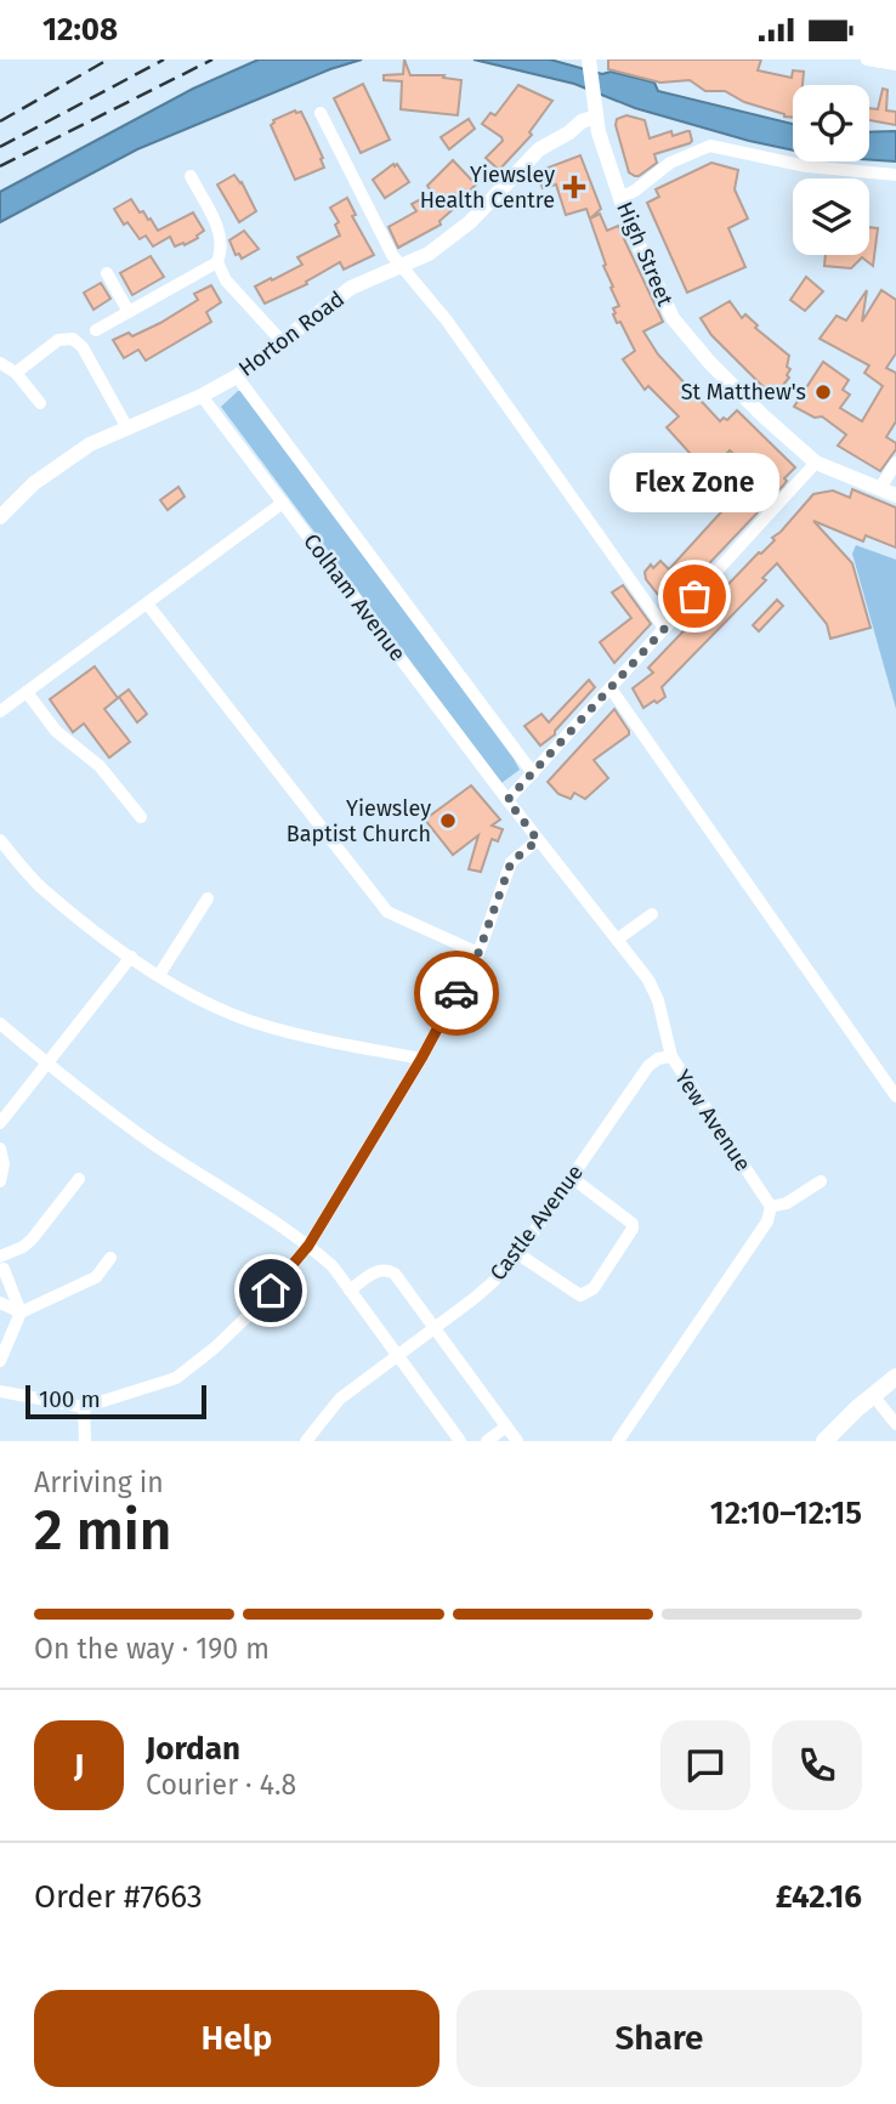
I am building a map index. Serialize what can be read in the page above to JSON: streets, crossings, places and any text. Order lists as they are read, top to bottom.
{
  "streets": {
    "street": [
      "High Street",
      "Horton Road",
      "Colham Avenue",
      "Yew Avenue",
      "Castle Avenue"
    ]
  },
  "crossings": [
    ["High Street", "Horton Road"],
    ["Horton Road", "Colham Avenue"],
    ["Colham Avenue", "Yew Avenue"],
    ["Yew Avenue", "Castle Avenue"]
  ],
  "places": {
    "health": ["Yiewsley Health Centre"],
    "other": ["St Matthew's", "Flex Zone", "Yiewsley Baptist Church"]
  },
  "scale_bar": "100 m",
  "page": {
    "status": "12:08",
    "bubble": "Flex Zone",
    "scale": "100 m",
    "heading": ["2 min", "Arriving in", "12:10–12:15"],
    "panel": [
      "Jordan",
      "Courier · 4.8",
      "Order #7663",
      "£42.16"
    ],
    "bar": "On the way · 190 m",
    "round": "J",
    "buttons": ["Help", "Share"]
  }
}
